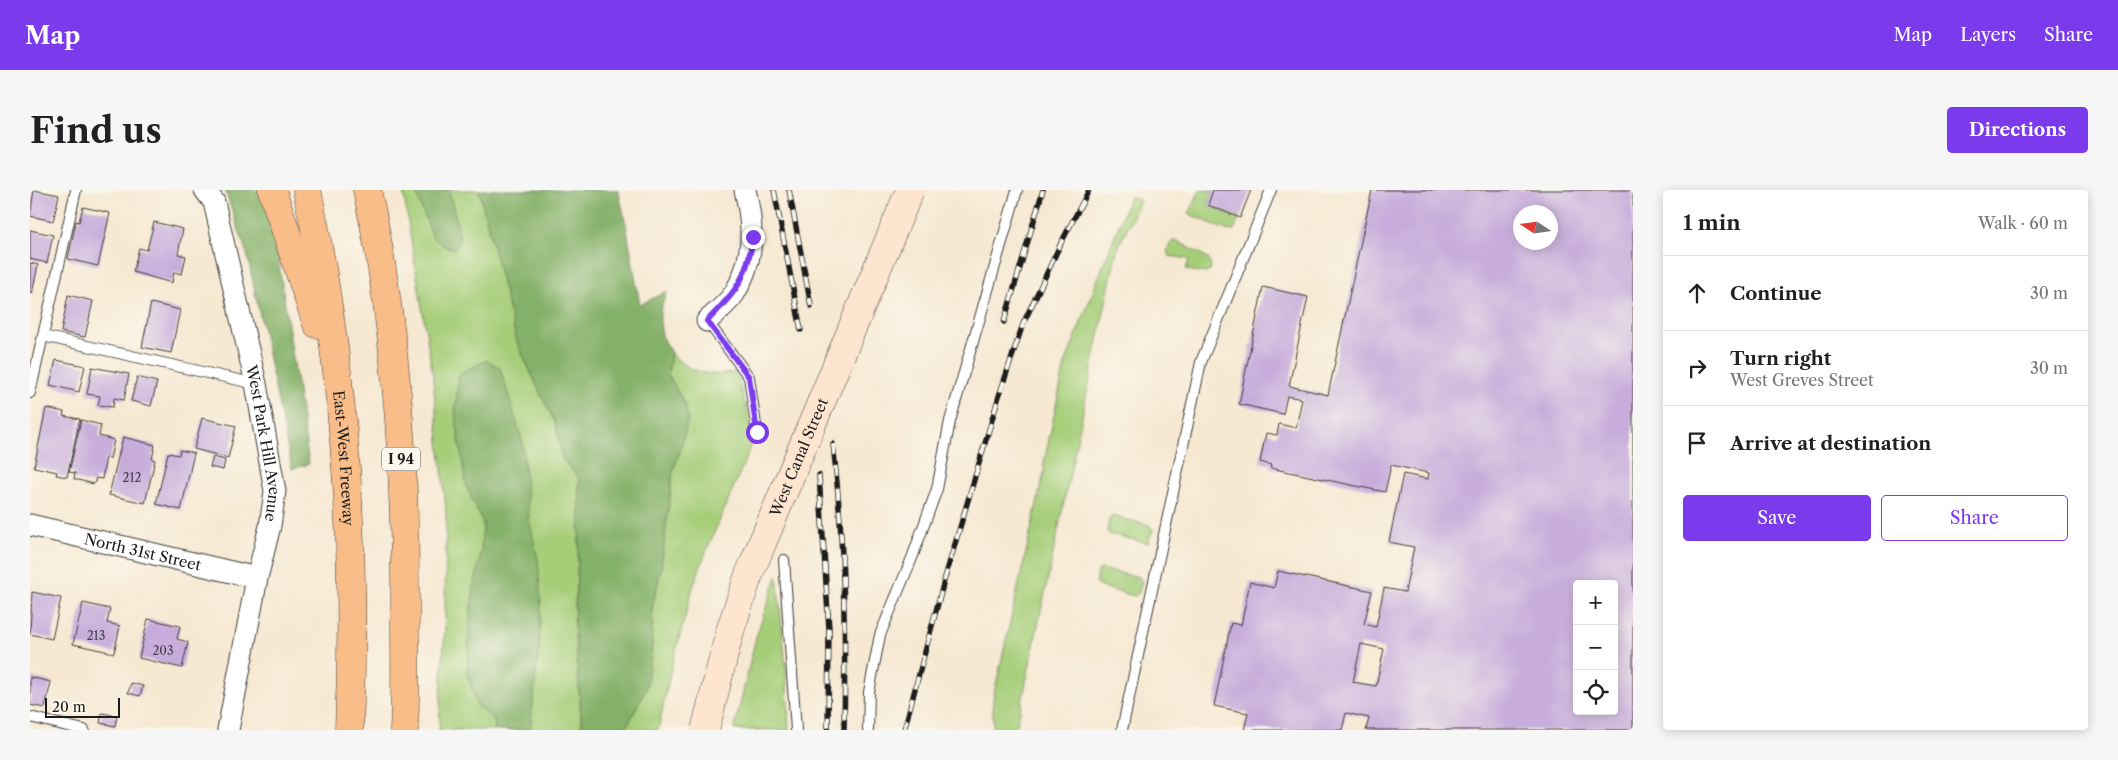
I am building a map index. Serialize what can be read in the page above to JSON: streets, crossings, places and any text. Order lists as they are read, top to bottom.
{
  "streets": {
    "highway": ["East-West Freeway", "I 94"],
    "street": ["West Park Hill Avenue", "West Canal Street", "North 31st Street"]
  },
  "crossings": [
    ["West Park Hill Avenue", "North 31st Street"]
  ],
  "house_numbers": ["212", "213", "203"],
  "scale_bar": "20 m",
  "north": "left",
  "page": {
    "header": "Map",
    "nav": ["Map", "Layers", "Share"],
    "buttons": [
      "Directions",
      ["Save", "Share"]
    ],
    "title": "Find us",
    "heading": ["1 min", "Walk · 60 m"],
    "list": [
      ["Continue", "30 m"],
      ["Turn right", "West Greves Street", "30 m"],
      "Arrive at destination"
    ],
    "map_buttons": ["+", "−"],
    "scale": "20 m"
  }
}
